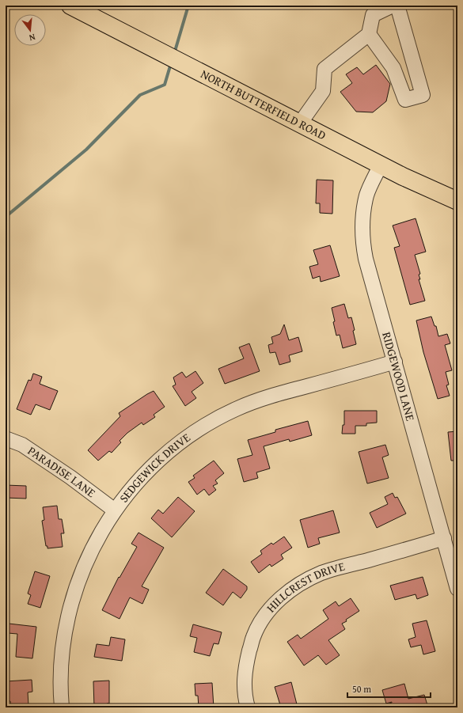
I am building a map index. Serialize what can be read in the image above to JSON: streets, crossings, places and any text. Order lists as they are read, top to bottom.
{
  "streets": {
    "main road": ["NORTH BUTTERFIELD ROAD"],
    "street": [
      "RIDGEWOOD LANE",
      "SEDGEWICK DRIVE",
      "PARADISE LANE",
      "HILLCREST DRIVE"
    ]
  },
  "crossings": [
    ["NORTH BUTTERFIELD ROAD", "RIDGEWOOD LANE"],
    ["RIDGEWOOD LANE", "SEDGEWICK DRIVE"],
    ["RIDGEWOOD LANE", "HILLCREST DRIVE"],
    ["SEDGEWICK DRIVE", "PARADISE LANE"]
  ],
  "scale_bar": "50 m",
  "north": "bottom"
}
